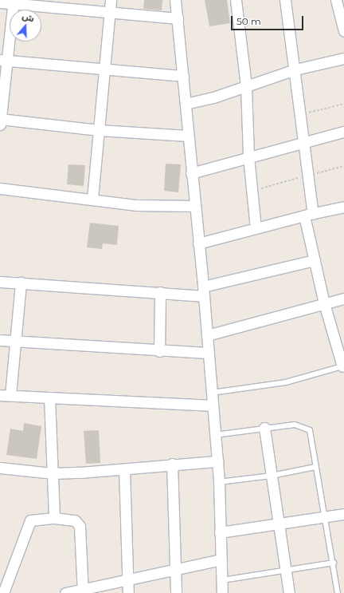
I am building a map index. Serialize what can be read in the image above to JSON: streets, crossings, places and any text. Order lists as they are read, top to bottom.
{
  "scale_bar": "50 m",
  "north": "top"
}
